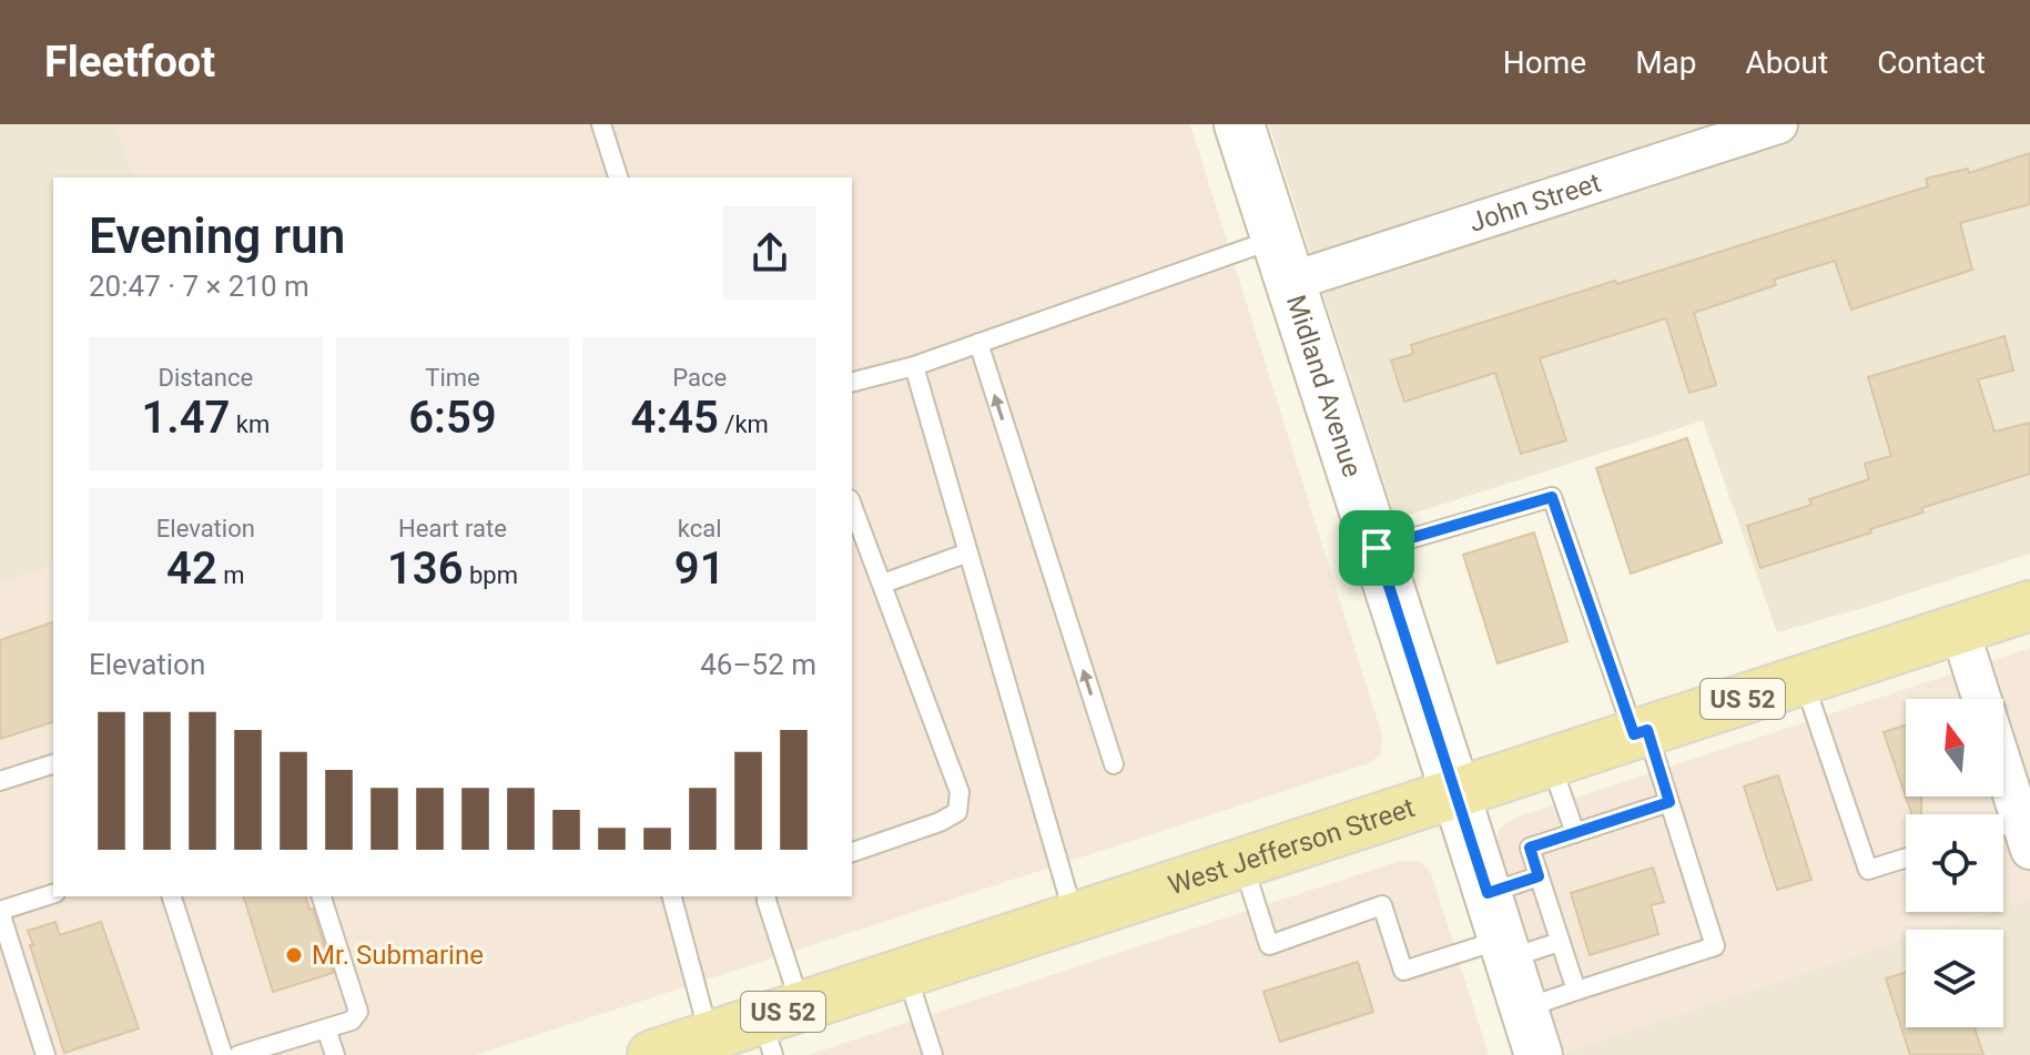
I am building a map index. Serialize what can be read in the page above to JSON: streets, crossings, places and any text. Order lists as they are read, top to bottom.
{
  "streets": {
    "main road": ["Midland Avenue", "US 52", "West Jefferson Street"],
    "street": ["John Street"]
  },
  "crossings": [
    ["John Street", "Midland Avenue"],
    ["Midland Avenue", "West Jefferson Street"]
  ],
  "places": ["Mr. Submarine"],
  "north": "top",
  "page": {
    "header": "Fleetfoot",
    "nav": [
      "Home",
      "Map",
      "About",
      "Contact"
    ],
    "heading": ["Evening run", "20:47 · 7 × 210 m"],
    "stats": [
      ["Distance", "1.47 km"],
      ["Time", "6:59"],
      ["Pace", "4:45 /km"],
      ["Elevation", "42 m"],
      ["Heart rate", "136 bpm"],
      ["kcal", "91"]
    ],
    "chart": ["Elevation", "46–52 m"]
  }
}
